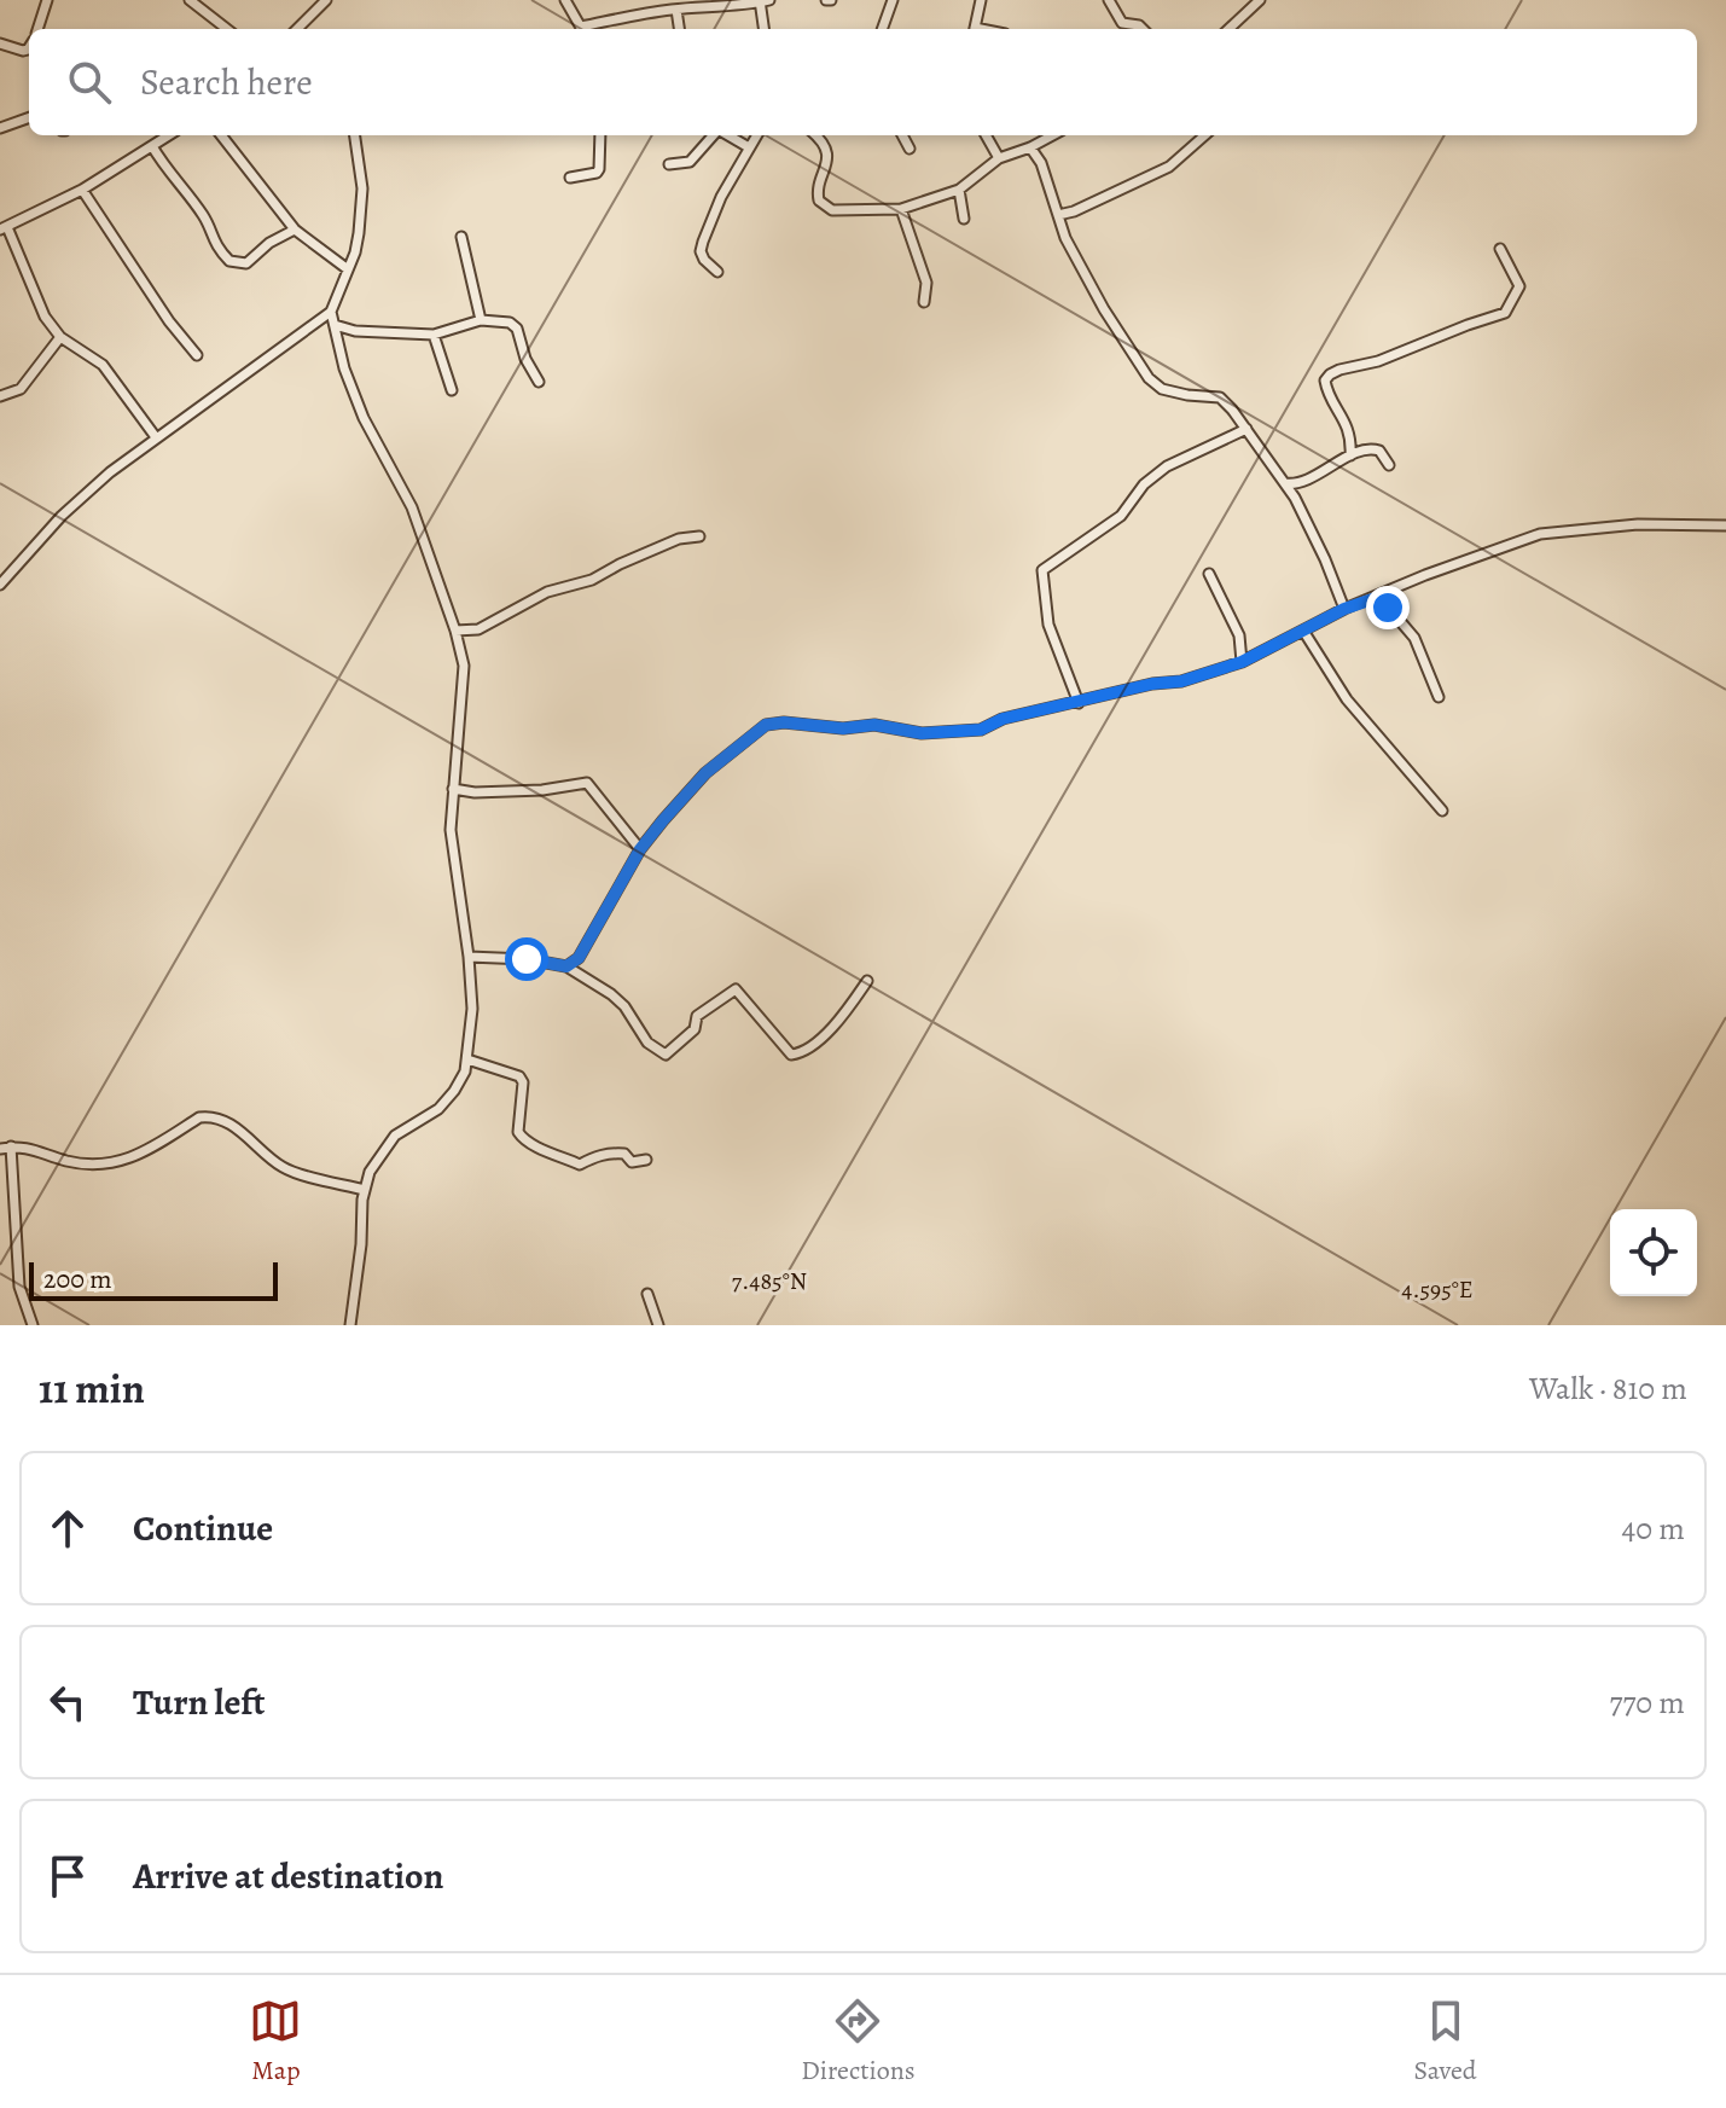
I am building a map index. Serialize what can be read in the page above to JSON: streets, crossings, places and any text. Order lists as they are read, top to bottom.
{
  "scale_bar": "200 m",
  "page": {
    "search": "Search here",
    "scale": "200 m",
    "heading": ["11 min", "Walk · 810 m"],
    "list": [
      ["Continue", "40 m"],
      ["Turn left", "770 m"],
      "Arrive at destination"
    ],
    "nav": ["Map", "Directions", "Saved"]
  },
  "coordinates": ["7.485°N", "4.595°E"]
}
